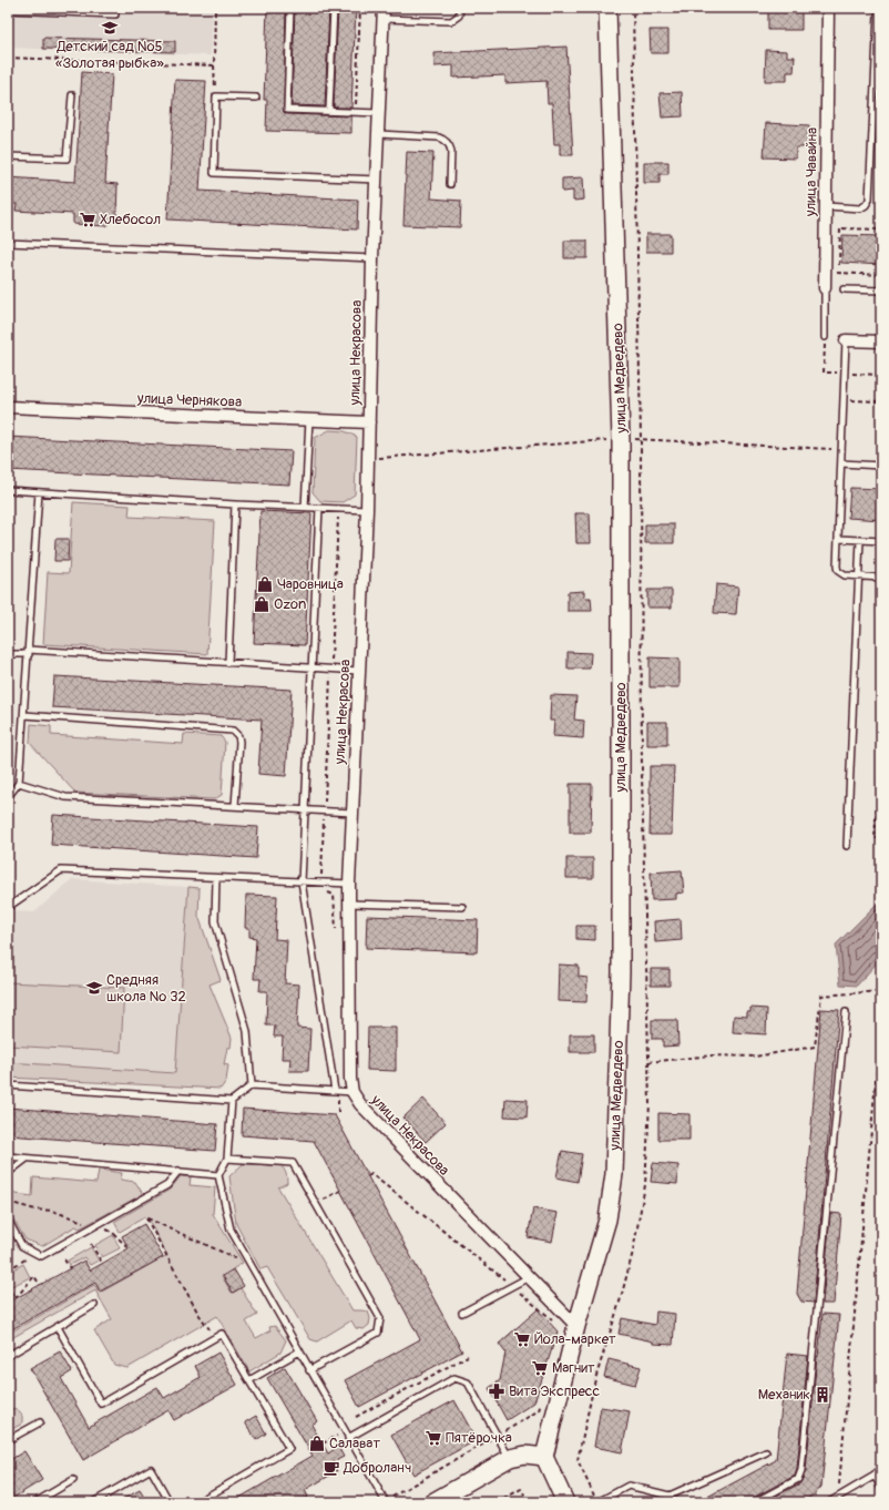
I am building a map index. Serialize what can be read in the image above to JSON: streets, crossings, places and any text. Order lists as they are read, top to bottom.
{
  "streets": {
    "street": [
      "улица Чавайна",
      "улица Некрасова",
      "улица Медведево",
      "улица Чернякова"
    ]
  },
  "crossings": [
    ["улица Некрасова", "улица Медведево"],
    ["улица Некрасова", "улица Чернякова"]
  ],
  "places": {
    "school or university": ["Детский сад №5 «Золотая рыбка»", "Средняя школа № 32"],
    "supermarket": [
      "Хлебосол",
      "Йола-маркет",
      "Магнит",
      "Пятёрочка"
    ],
    "shop": ["Чаровница", "Ozon", "Салават"],
    "pharmacy": ["Вита Экспресс"],
    "building": ["Механик"],
    "cafe": ["Доброланч"]
  }
}
